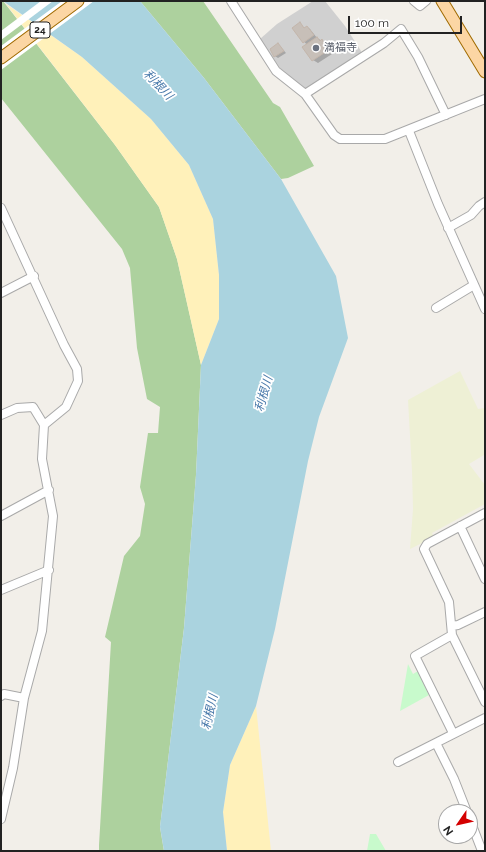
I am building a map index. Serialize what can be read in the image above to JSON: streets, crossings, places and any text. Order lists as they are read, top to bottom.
{
  "streets": {
    "main road": ["24"]
  },
  "water": ["利根川"],
  "places": ["満福寺"],
  "scale_bar": "100 m",
  "north": "bottom left"
}
